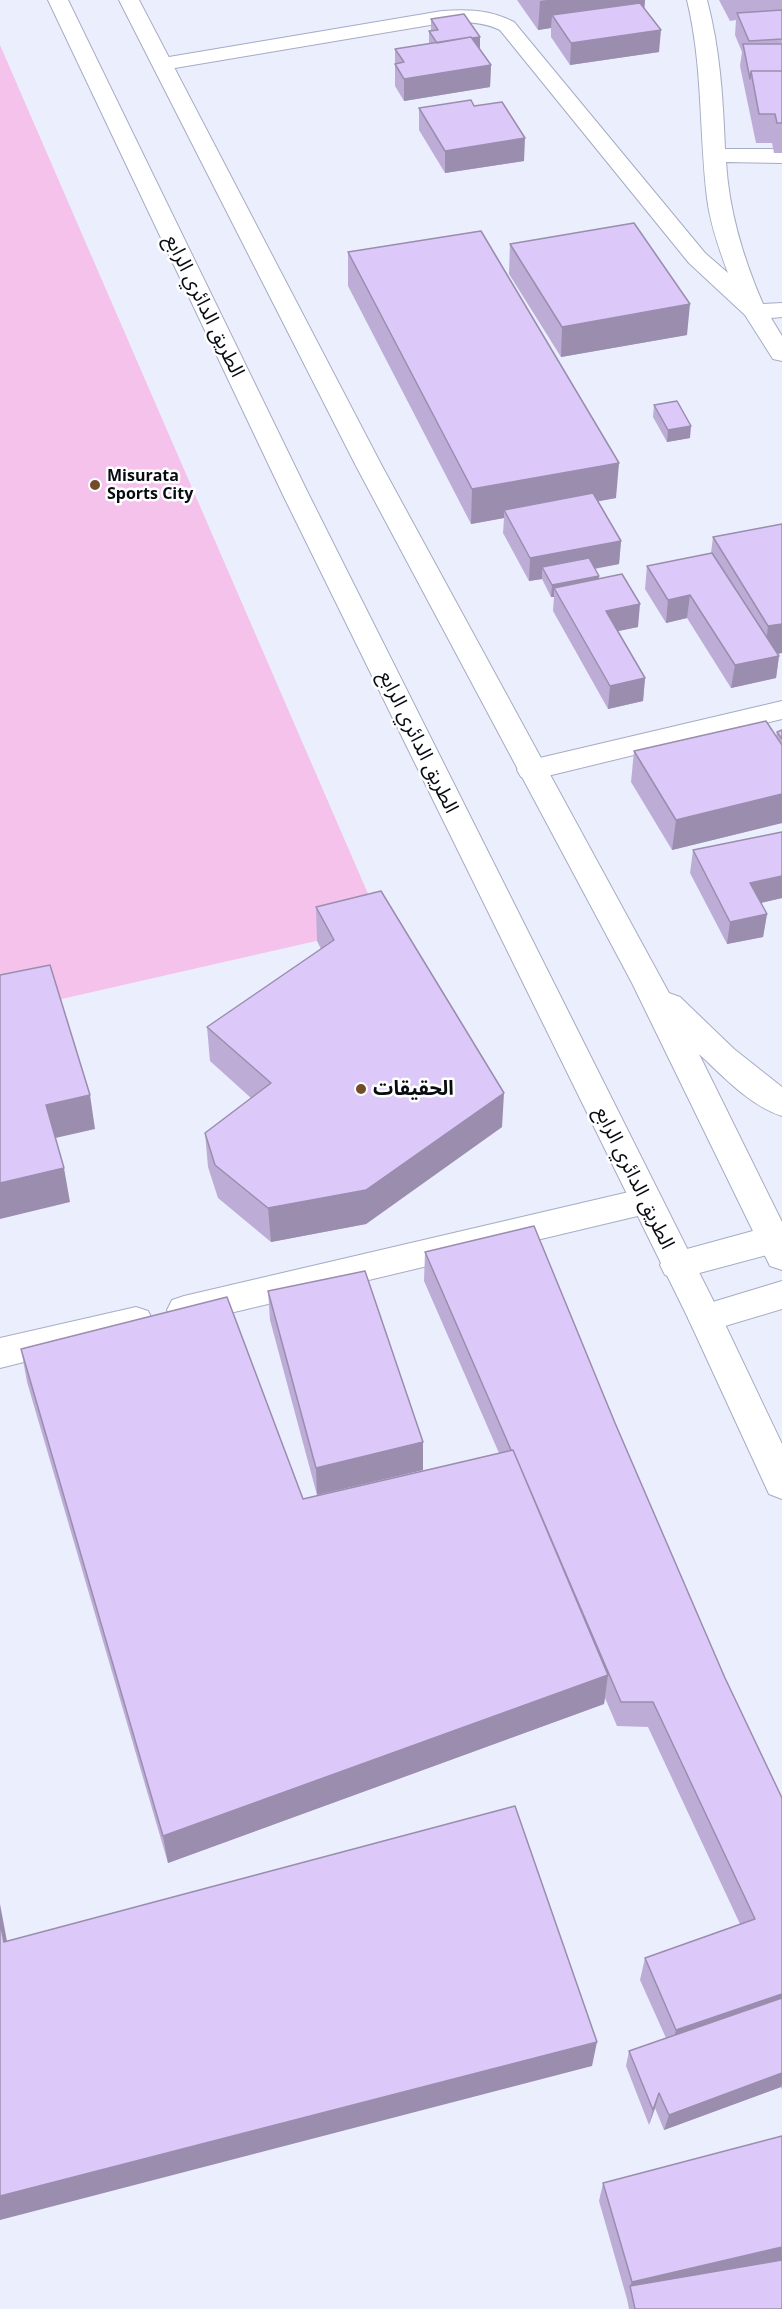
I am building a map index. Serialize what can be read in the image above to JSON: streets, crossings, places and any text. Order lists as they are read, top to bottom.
{
  "streets": {
    "main road": ["الطريق الدائري الرابع"]
  },
  "places": ["Misurata Sports City", "الحقيقات"]
}
